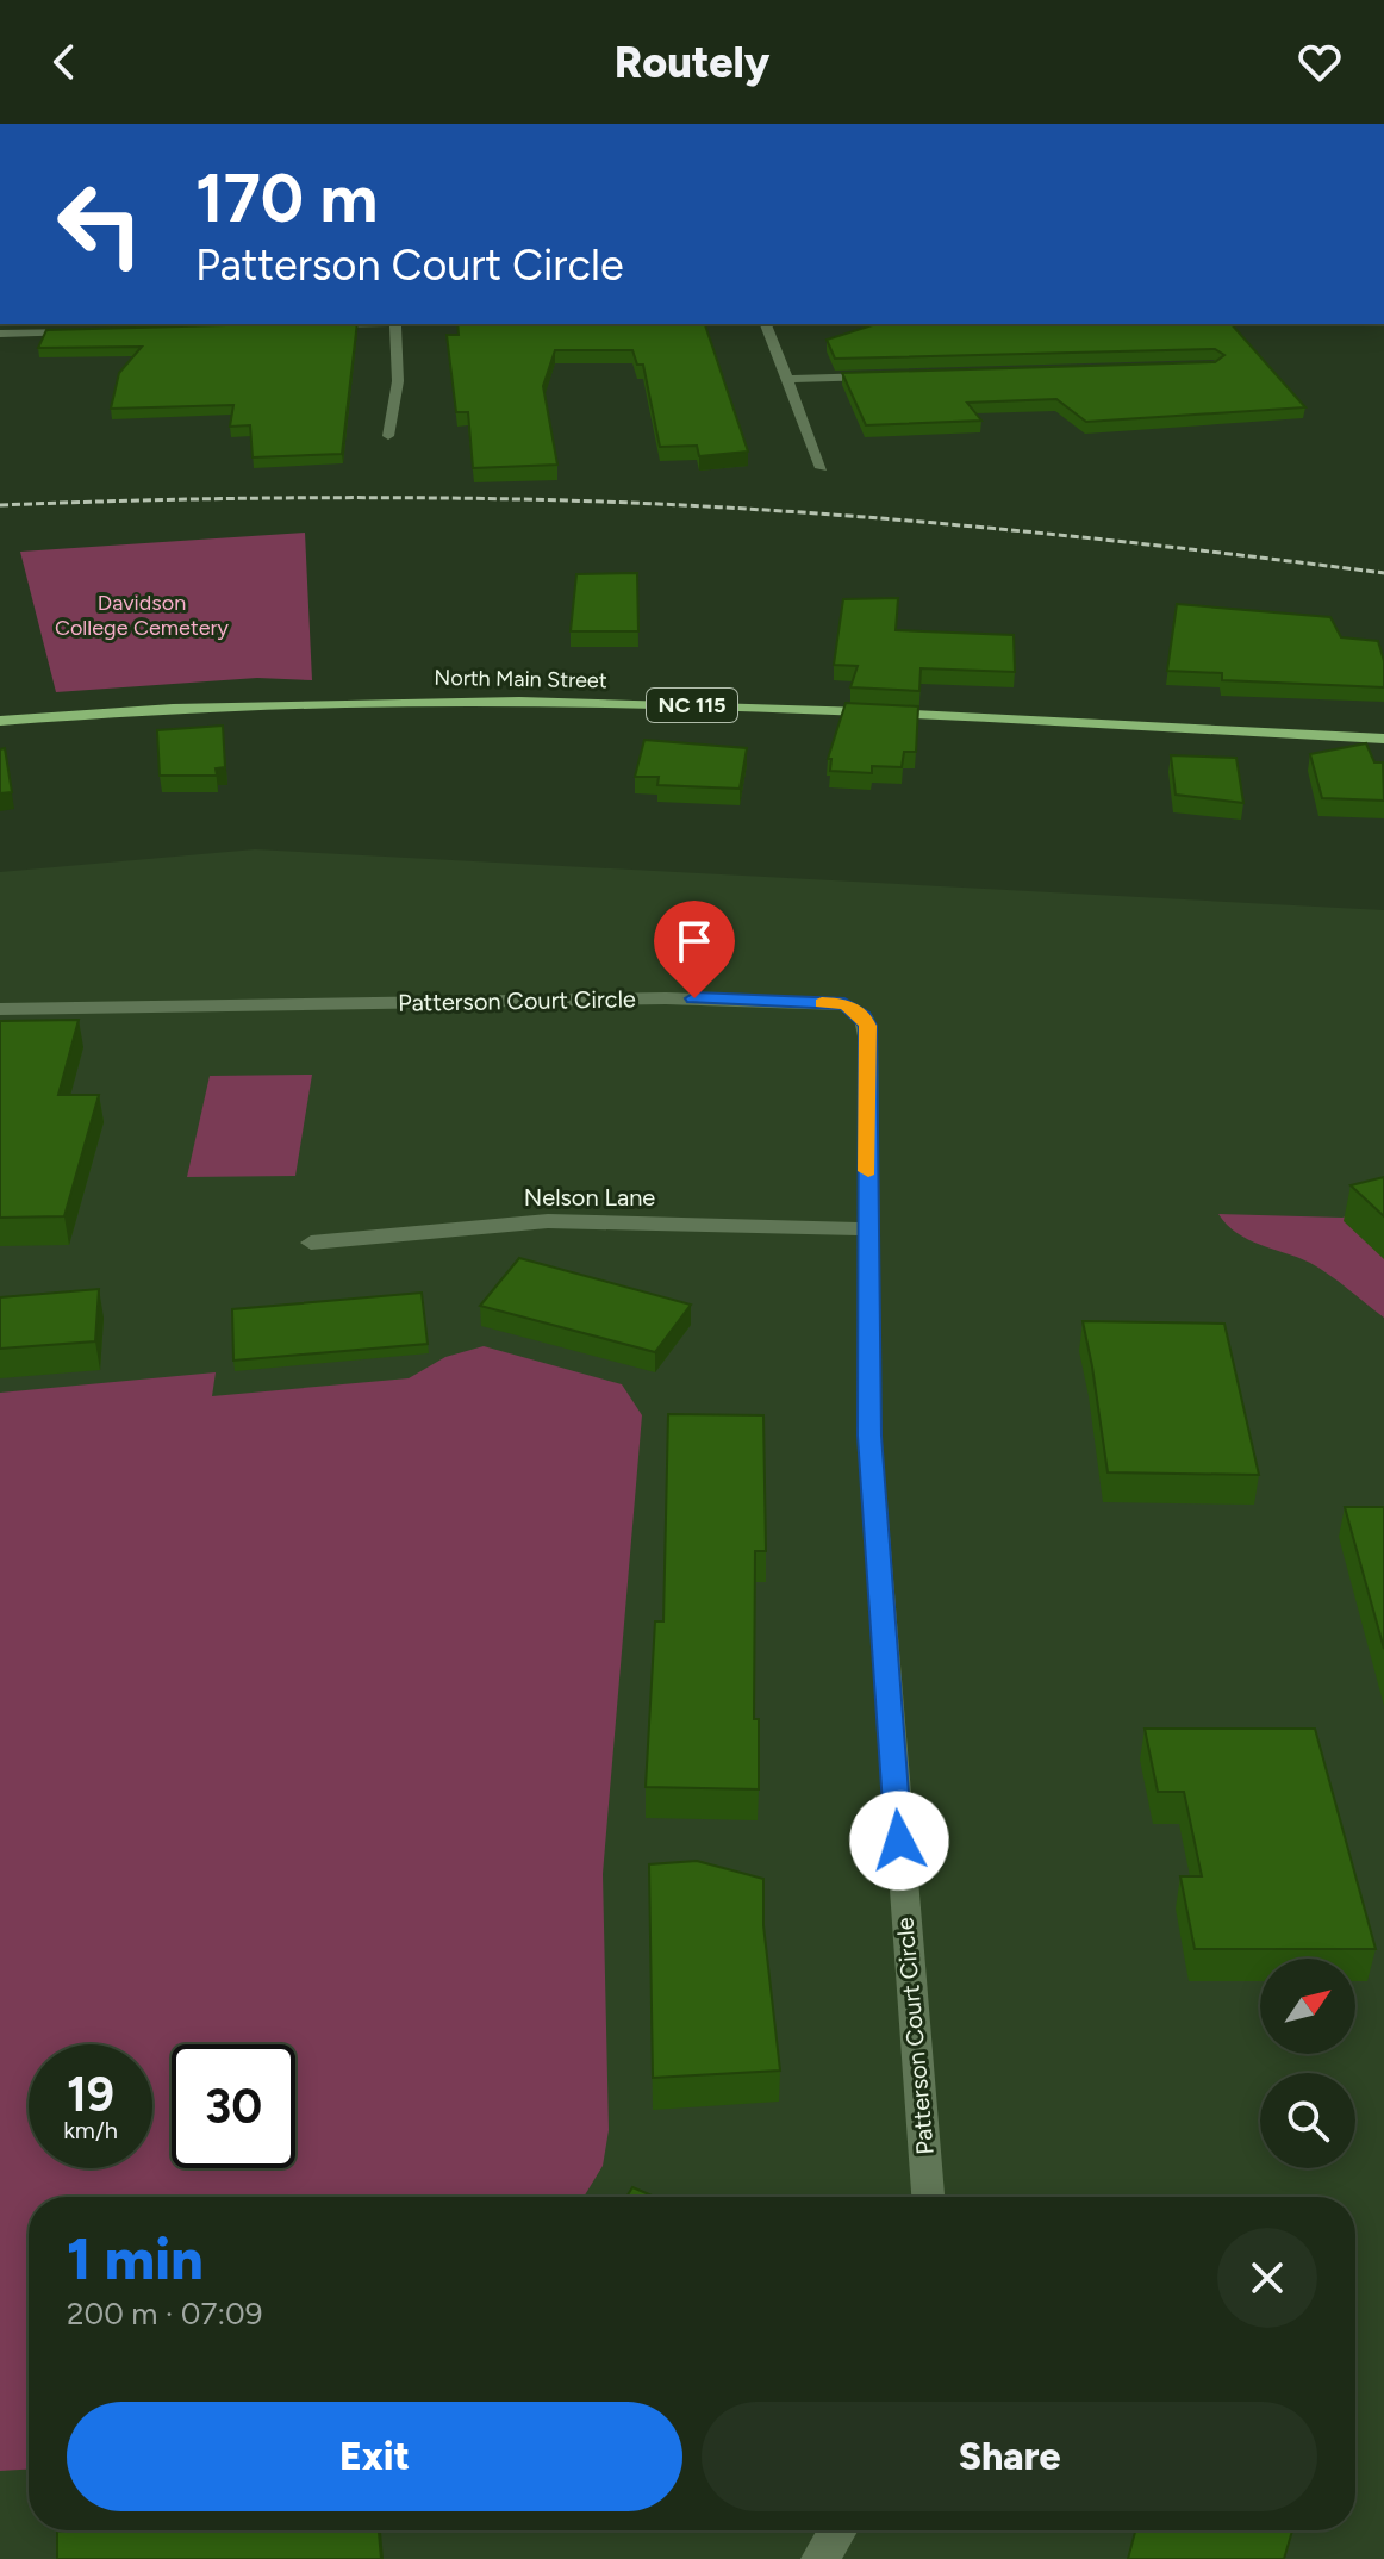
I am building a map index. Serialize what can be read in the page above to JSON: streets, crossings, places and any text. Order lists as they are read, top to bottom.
{
  "streets": {
    "main road": ["North Main Street", "NC 115"],
    "street": ["Patterson Court Circle", "Nelson Lane"]
  },
  "crossings": [
    ["Patterson Court Circle", "Nelson Lane"]
  ],
  "parks": ["Davidson College Cemetery"],
  "north": "top right",
  "page": {
    "header": "Routely",
    "turn": ["170 m", "Patterson Court Circle"],
    "speed": "19 km/h",
    "limit": "30",
    "heading": ["1 min", "200 m · 07:09"],
    "buttons": ["Exit", "Share"]
  }
}
